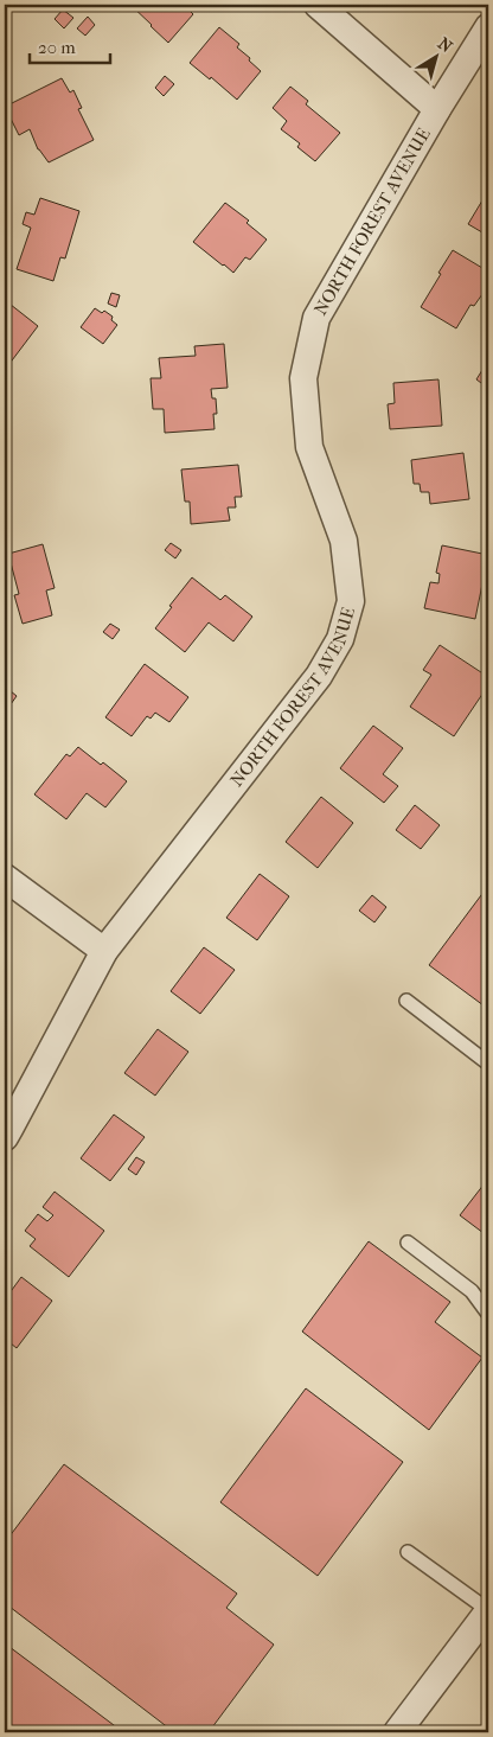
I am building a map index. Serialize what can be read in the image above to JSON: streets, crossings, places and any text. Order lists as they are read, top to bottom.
{
  "streets": {
    "street": ["NORTH FOREST AVENUE"]
  },
  "scale_bar": "20 m",
  "north": "top right"
}
